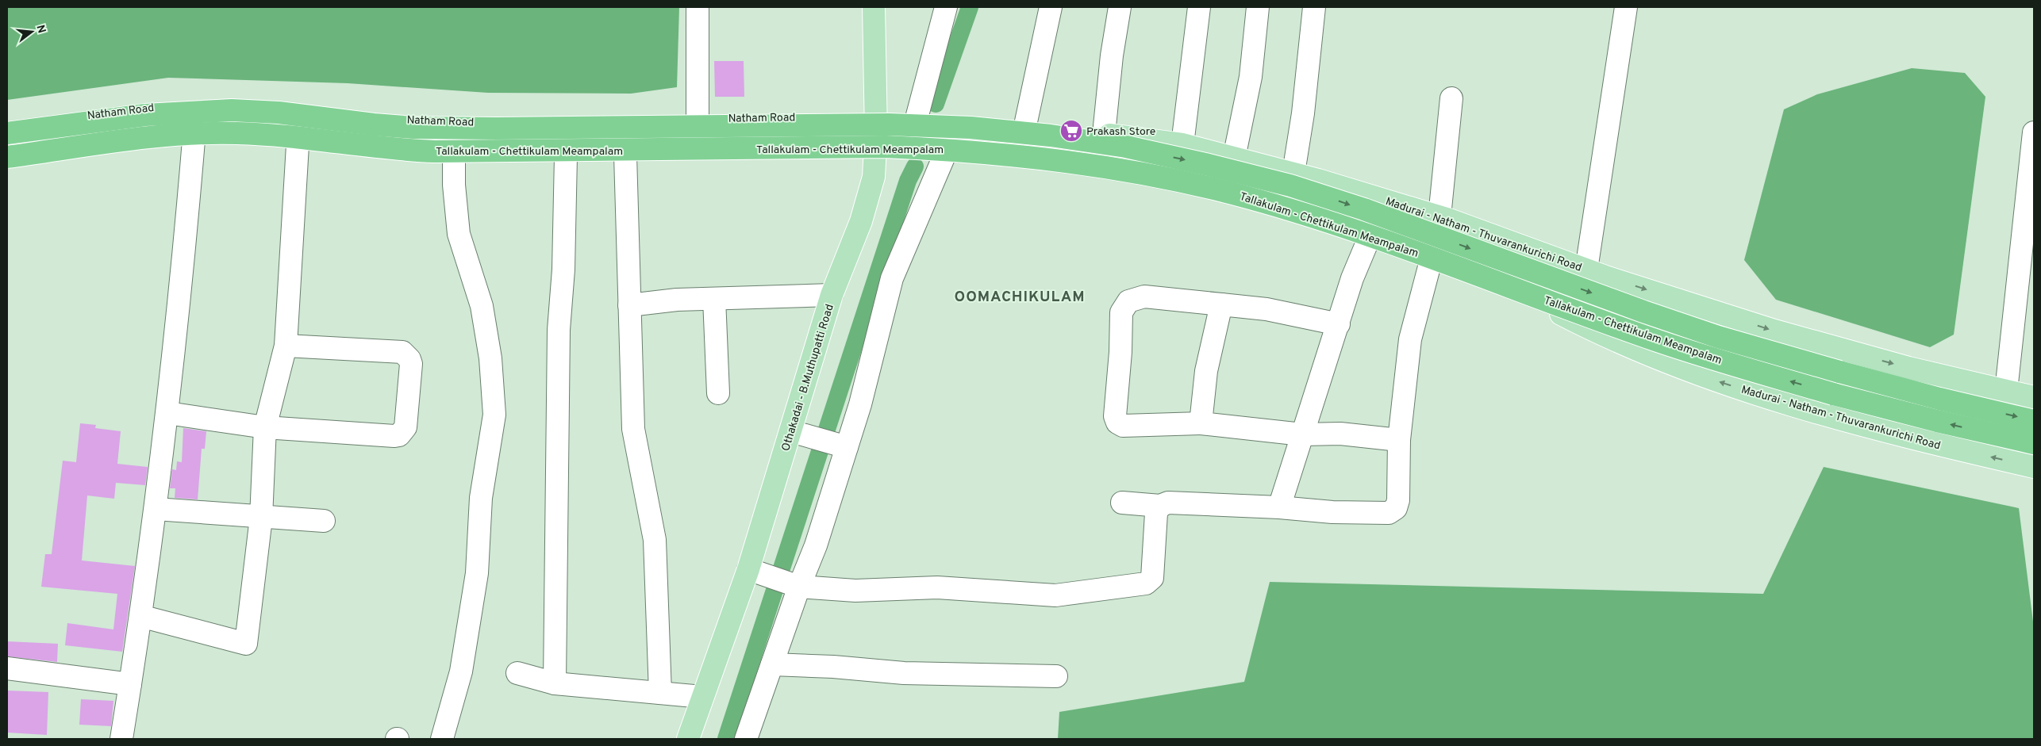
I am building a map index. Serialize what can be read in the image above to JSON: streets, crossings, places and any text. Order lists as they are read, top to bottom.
{
  "streets": {
    "highway": ["Tallakulam - Chettikulam Meampalam"],
    "main road": ["Natham Road", "Madurai - Natham - Thuvarankurichi Road", "Othakadai - B.Muthupatti Road"]
  },
  "crossings": [
    ["Natham Road", "Madurai - Natham - Thuvarankurichi Road"],
    ["Natham Road", "Othakadai - B.Muthupatti Road"],
    ["Madurai - Natham - Thuvarankurichi Road", "Othakadai - B.Muthupatti Road"]
  ],
  "districts": ["OOMACHIKULAM"],
  "places": {
    "supermarket": ["Prakash Store"]
  },
  "north": "right"
}
